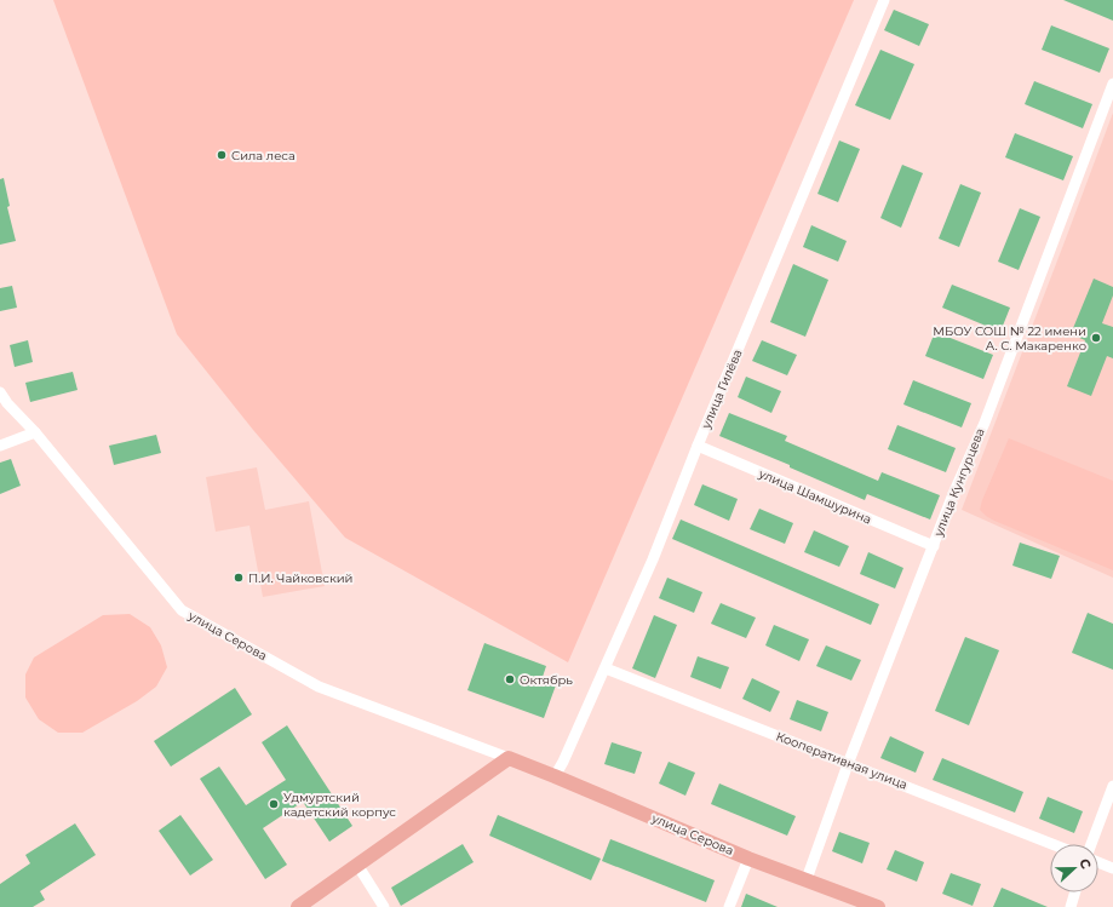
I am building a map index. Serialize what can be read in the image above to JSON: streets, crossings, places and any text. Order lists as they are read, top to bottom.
{
  "streets": {
    "main road": ["улица Серова"],
    "street": [
      "улица Гилёва",
      "улица Кунгурцева",
      "улица Шамшурина",
      "Кооперативная улица"
    ]
  },
  "crossings": [
    ["улица Гилёва", "улица Шамшурина"],
    ["улица Гилёва", "улица Серова"],
    ["улица Гилёва", "Кооперативная улица"],
    ["улица Кунгурцева", "улица Шамшурина"],
    ["улица Кунгурцева", "улица Серова"],
    ["улица Кунгурцева", "Кооперативная улица"]
  ],
  "places": [
    "Сила леса",
    "МБОУ СОШ № 22 имени А. С. Макаренко",
    "П.И. Чайковский",
    "Октябрь",
    "Удмуртский кадетский корпус"
  ],
  "north": "right"
}
